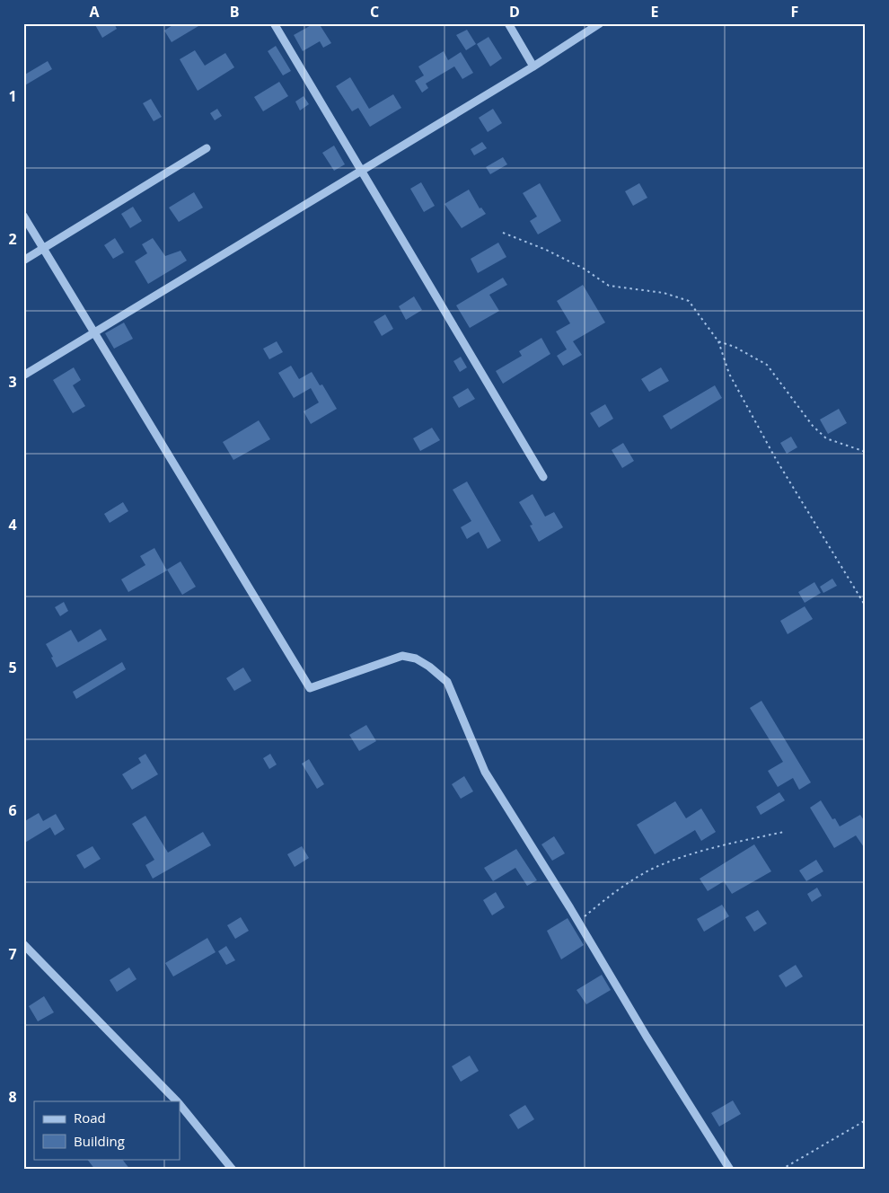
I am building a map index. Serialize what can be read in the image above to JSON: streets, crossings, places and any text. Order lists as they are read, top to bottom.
{
  "legend": ["Road", "Building"],
  "grid": {
    "columns": [
      "A",
      "B",
      "C",
      "D",
      "E",
      "F"
    ],
    "rows": [
      "1",
      "2",
      "3",
      "4",
      "5",
      "6",
      "7",
      "8"
    ]
  }
}
